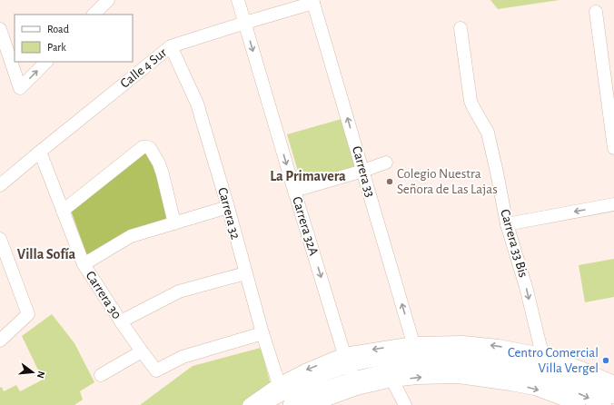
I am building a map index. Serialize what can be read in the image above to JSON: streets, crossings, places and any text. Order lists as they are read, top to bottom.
{
  "streets": {
    "street": [
      "Calle 4 Sur",
      "Carrera 33",
      "Carrera 32",
      "Carrera 32A",
      "Carrera 33 Bis",
      "Carrera 30"
    ]
  },
  "crossings": [
    ["Calle 4 Sur", "Carrera 33"],
    ["Calle 4 Sur", "Carrera 32"],
    ["Calle 4 Sur", "Carrera 32A"],
    ["Calle 4 Sur", "Carrera 30"],
    ["Carrera 32", "Carrera 30"]
  ],
  "one_way": ["Carrera 33", "Carrera 32A", "Carrera 33 Bis"],
  "districts": ["La Primavera", "Villa Sofía"],
  "places": ["Colegio Nuestra Señora de Las Lajas", "Centro Comercial Villa Vergel"],
  "legend": ["Road", "Park"],
  "north": "right"
}
